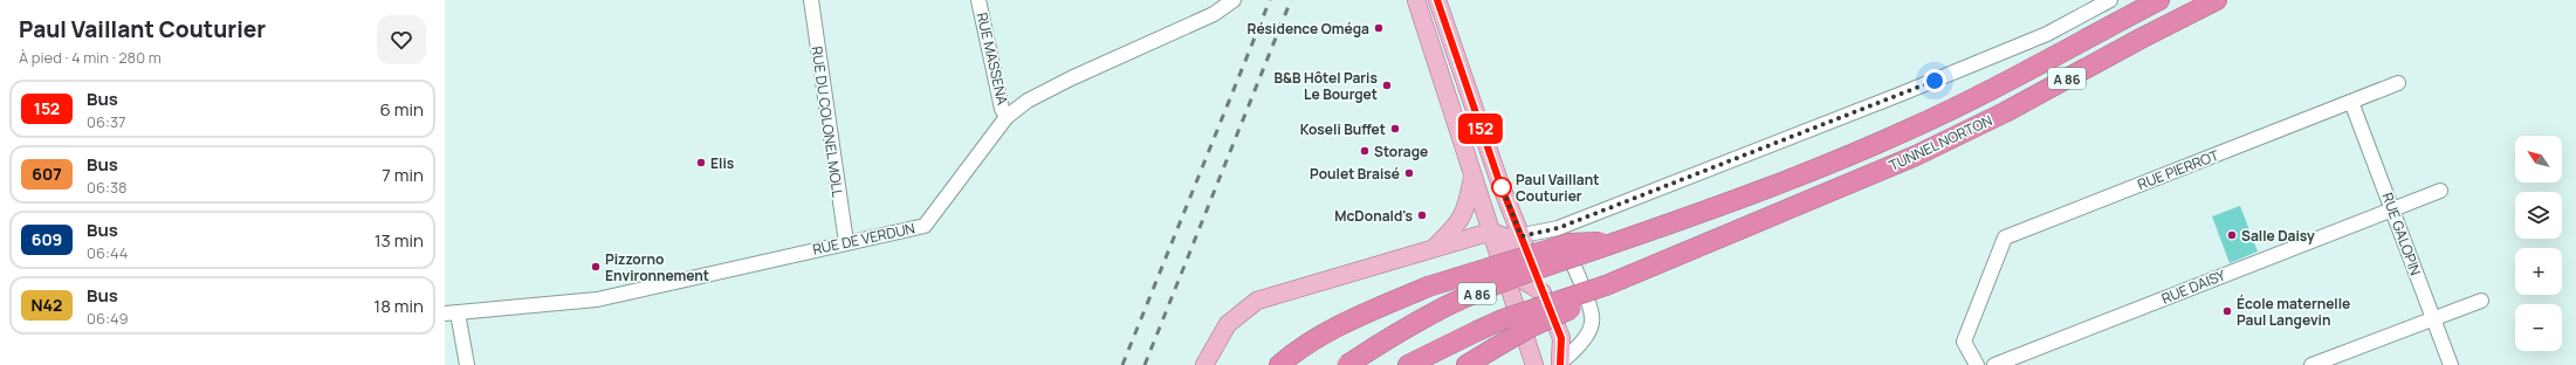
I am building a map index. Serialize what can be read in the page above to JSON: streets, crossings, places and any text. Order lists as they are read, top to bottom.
{
  "streets": {
    "highway": ["A 86", "TUNNEL NORTON"],
    "street": [
      "RUE MASSENA",
      "RUE DU COLONEL MOLL",
      "RUE PIERROT",
      "RUE GALOPIN",
      "RUE DE VERDUN",
      "RUE DAISY"
    ]
  },
  "crossings": [
    ["RUE MASSENA", "RUE DE VERDUN"],
    ["A 86", "TUNNEL NORTON"],
    ["RUE DU COLONEL MOLL", "RUE DE VERDUN"],
    ["RUE PIERROT", "RUE GALOPIN"],
    ["RUE GALOPIN", "RUE DAISY"]
  ],
  "places": [
    "Résidence Oméga",
    "B&B Hôtel Paris Le Bourget",
    "Koseli Buffet",
    "Storage",
    "Elis",
    "Poulet Braisé",
    "Paul Vaillant Couturier",
    "McDonald's",
    "Salle Daisy",
    "Pizzorno Environnement",
    "École maternelle Paul Langevin"
  ],
  "lines": ["bus line 152"],
  "north": "top left",
  "page": {
    "heading": ["Paul Vaillant Couturier", "À pied · 4 min · 280 m"],
    "on_map": "152",
    "list": [
      {
        "mark": "152",
        "name": "Bus",
        "note": "06:37",
        "value": "6 min"
      },
      {
        "mark": "607",
        "name": "Bus",
        "note": "06:38",
        "value": "7 min"
      },
      {
        "mark": "609",
        "name": "Bus",
        "note": "06:44",
        "value": "13 min"
      },
      {
        "mark": "N42",
        "name": "Bus",
        "note": "06:49",
        "value": "18 min"
      }
    ],
    "map_buttons": ["+", "−"]
  }
}
